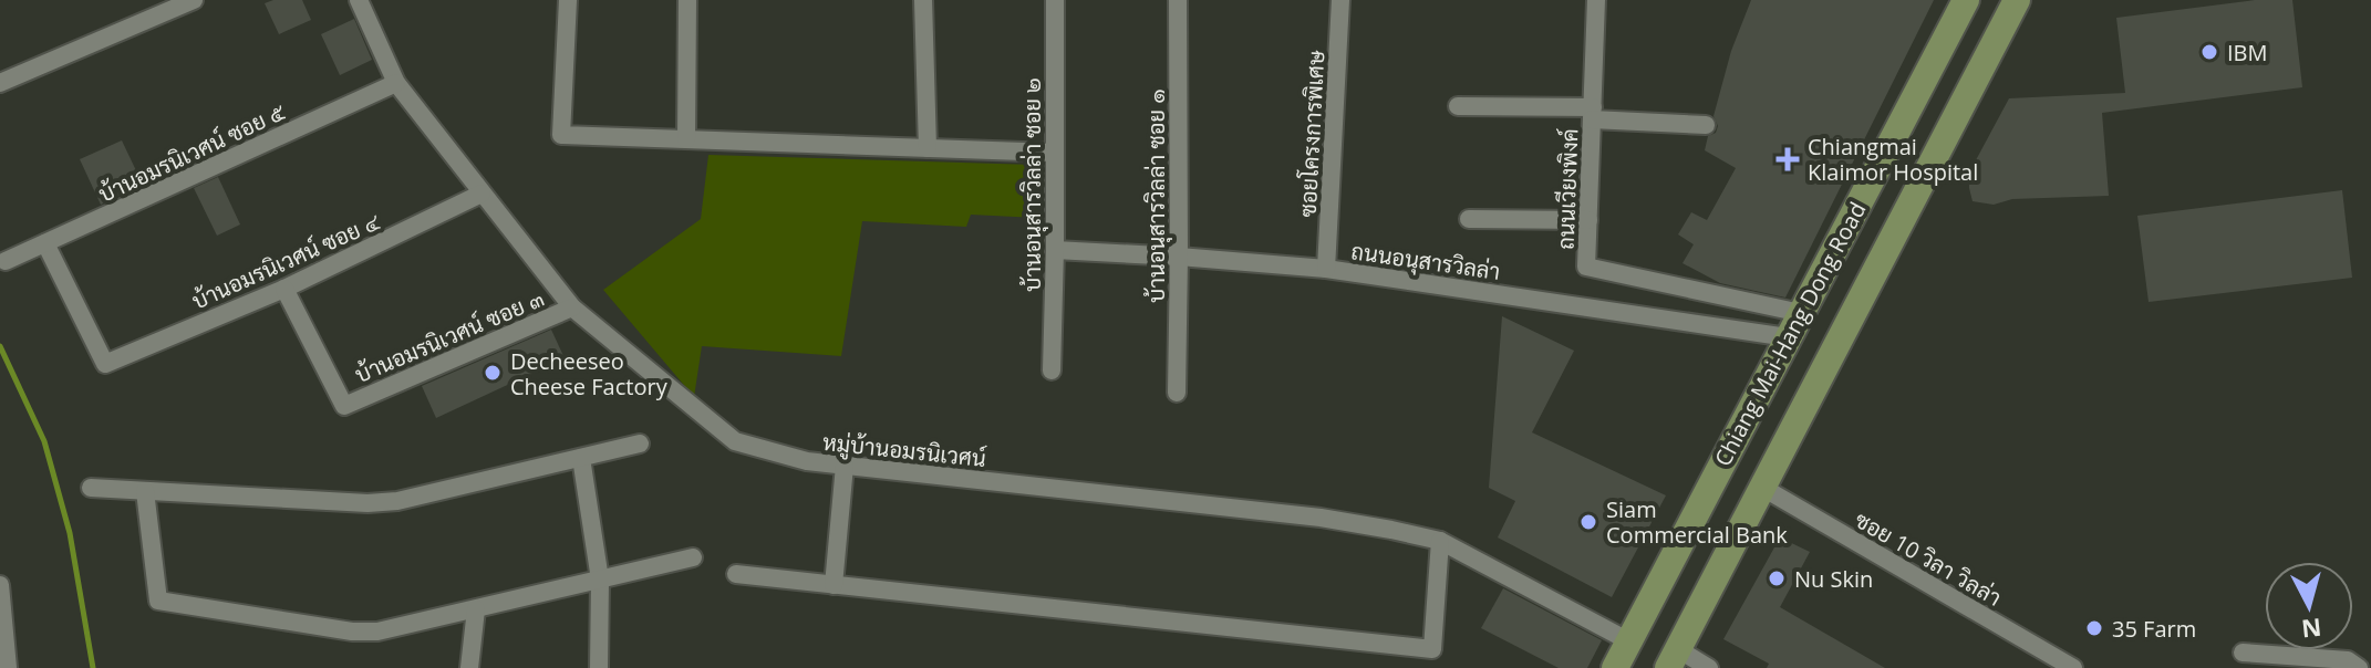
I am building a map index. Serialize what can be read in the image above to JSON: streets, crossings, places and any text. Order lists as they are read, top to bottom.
{
  "streets": {
    "main road": ["Chiang Mai-Hang Dong Road"],
    "street": [
      "ซอยโครงการพิเศษ",
      "บ้านอมรนิเวศน์ ซอย ๕",
      "บ้านอนุสารวิลล่า ซอย ๒",
      "ถนนเวียงพิงค์",
      "บ้านอนุสารวิลล่า ซอย ๑",
      "บ้านอมรนิเวศน์ ซอย ๔",
      "ถนนอนุสารวิลล่า",
      "บ้านอมรนิเวศน์ ซอย ๓",
      "หมู่บ้านอมรนิเวศน์",
      "ซอย 10 วิลา วิลล่า"
    ]
  },
  "crossings": [
    ["ซอยโครงการพิเศษ", "ถนนอนุสารวิลล่า"],
    ["บ้านอมรนิเวศน์ ซอย ๕", "บ้านอมรนิเวศน์ ซอย ๔"],
    ["บ้านอมรนิเวศน์ ซอย ๕", "หมู่บ้านอมรนิเวศน์"],
    ["บ้านอนุสารวิลล่า ซอย ๒", "ถนนอนุสารวิลล่า"],
    ["ถนนเวียงพิงค์", "Chiang Mai-Hang Dong Road"],
    ["บ้านอนุสารวิลล่า ซอย ๑", "ถนนอนุสารวิลล่า"],
    ["บ้านอมรนิเวศน์ ซอย ๔", "บ้านอมรนิเวศน์ ซอย ๓"],
    ["บ้านอมรนิเวศน์ ซอย ๔", "หมู่บ้านอมรนิเวศน์"],
    ["ถนนอนุสารวิลล่า", "Chiang Mai-Hang Dong Road"],
    ["Chiang Mai-Hang Dong Road", "หมู่บ้านอมรนิเวศน์"],
    ["Chiang Mai-Hang Dong Road", "ซอย 10 วิลา วิลล่า"],
    ["บ้านอมรนิเวศน์ ซอย ๓", "หมู่บ้านอมรนิเวศน์"]
  ],
  "places": {
    "other": [
      "IBM",
      "Decheeseo Cheese Factory",
      "Siam Commercial Bank",
      "Nu Skin",
      "35 Farm"
    ],
    "health": ["Chiangmai Klaimor Hospital"]
  },
  "north": "bottom"
}
